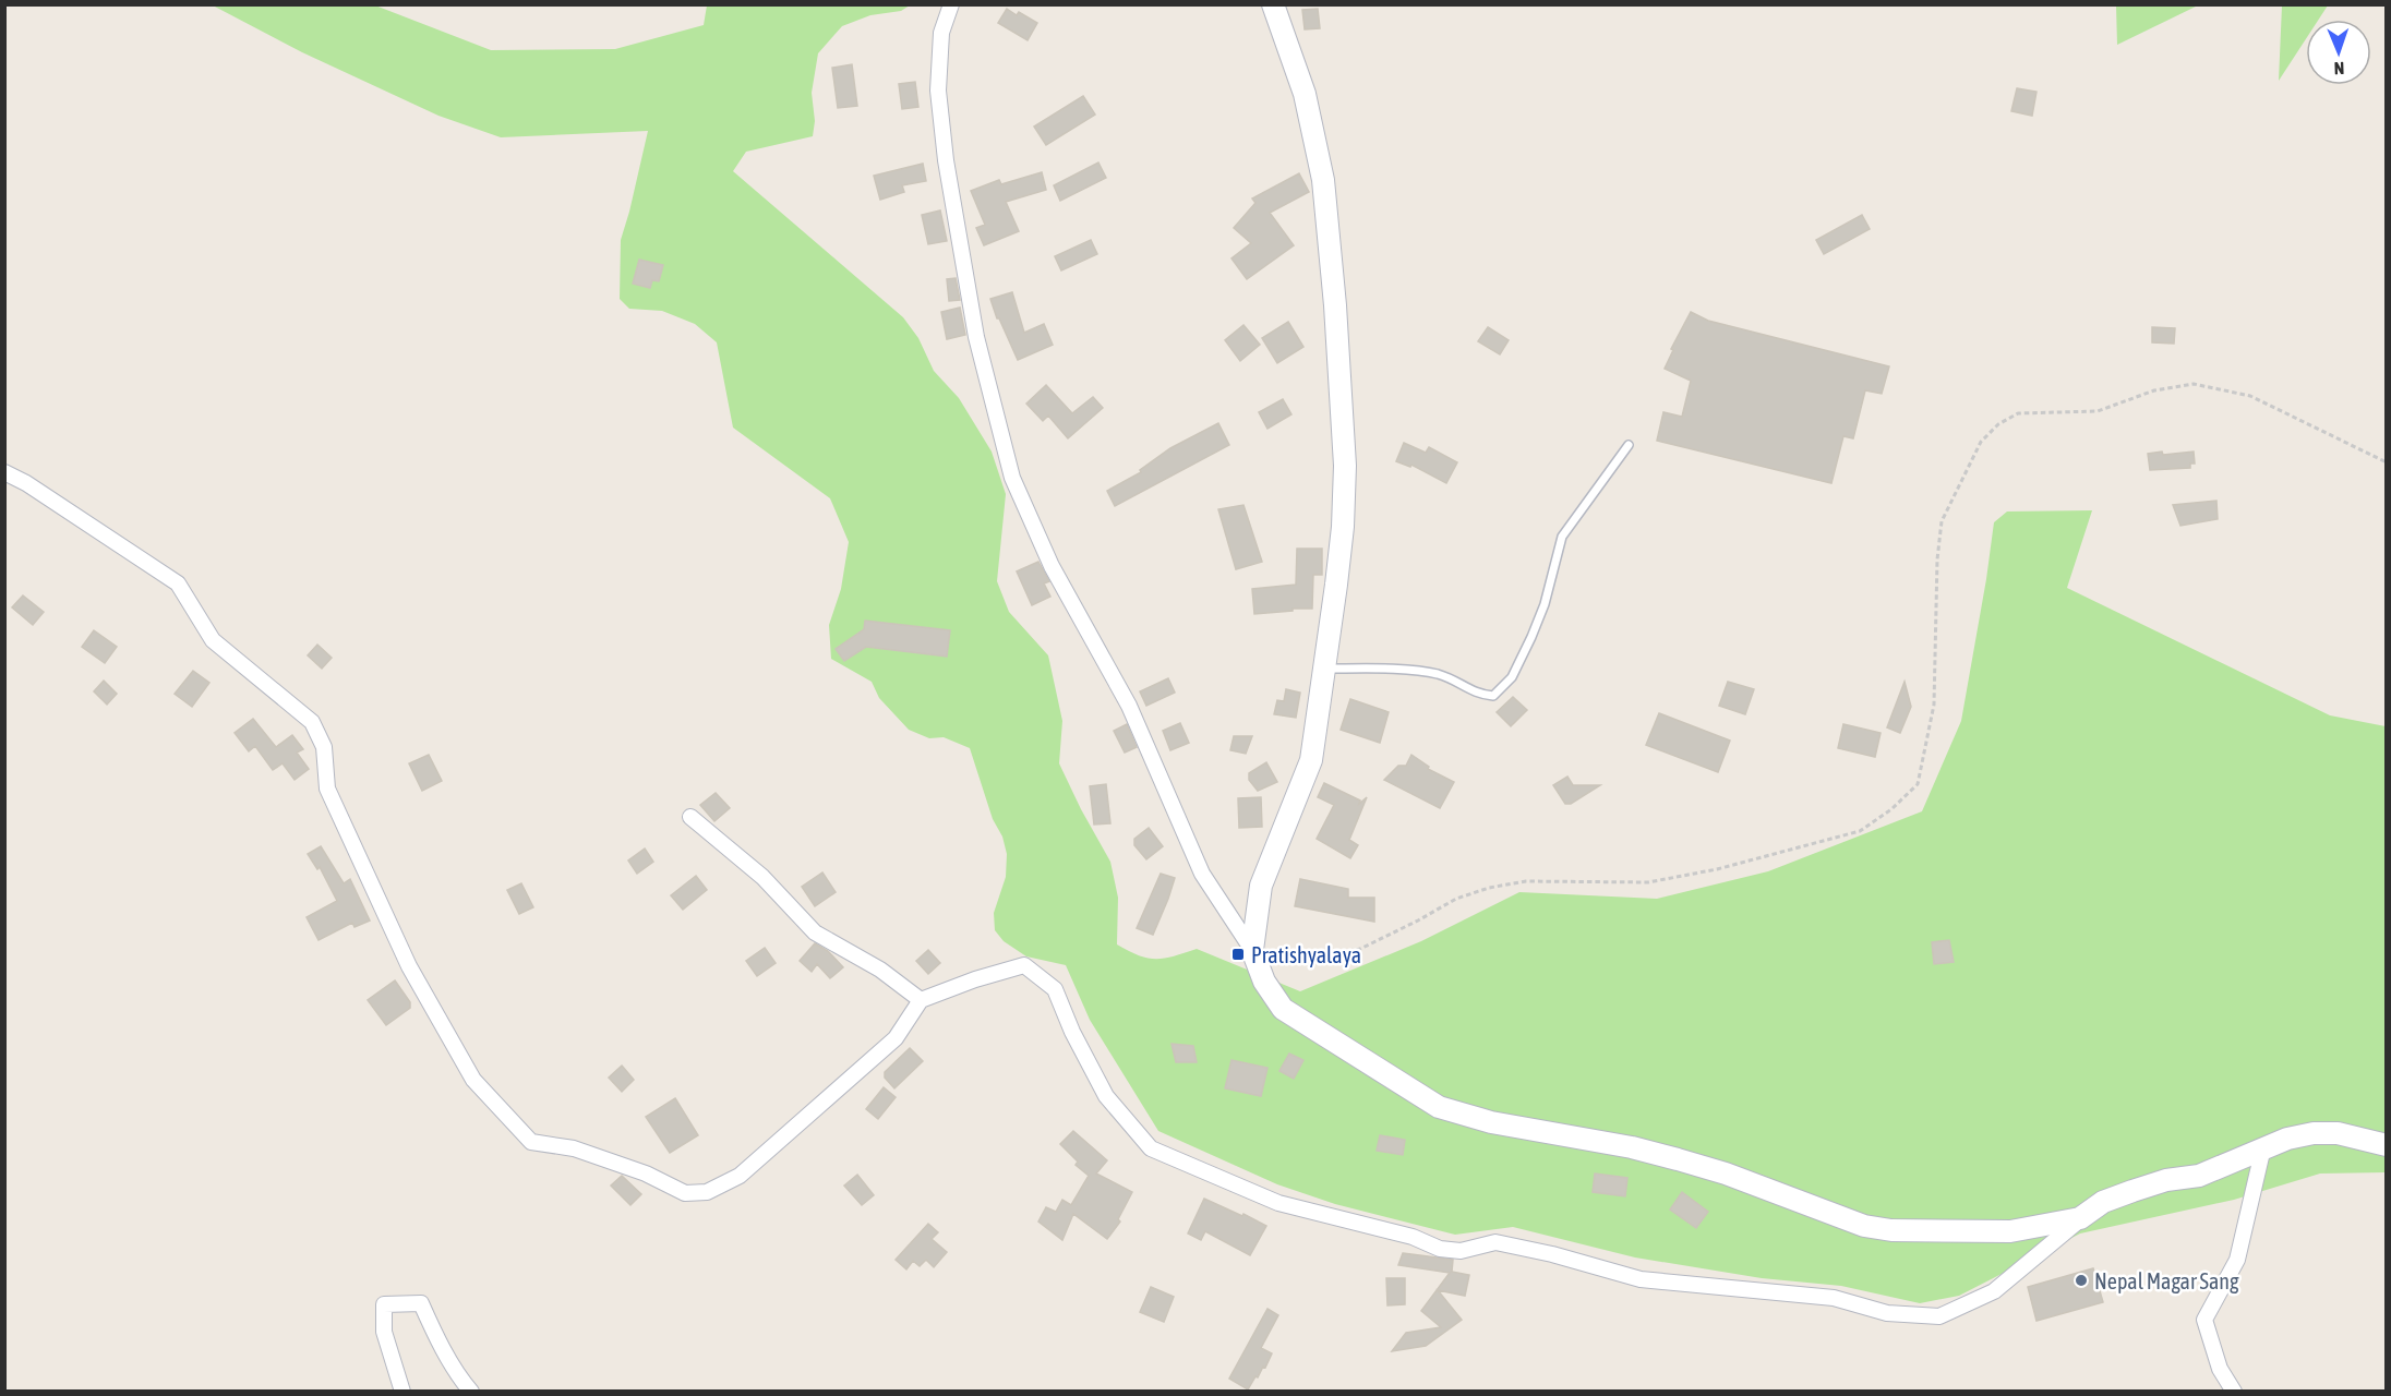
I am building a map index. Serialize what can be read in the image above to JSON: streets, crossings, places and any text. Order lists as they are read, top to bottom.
{
  "places": {
    "transit": ["Pratishyalaya"],
    "other": ["Nepal Magar Sang"]
  },
  "north": "bottom"
}
